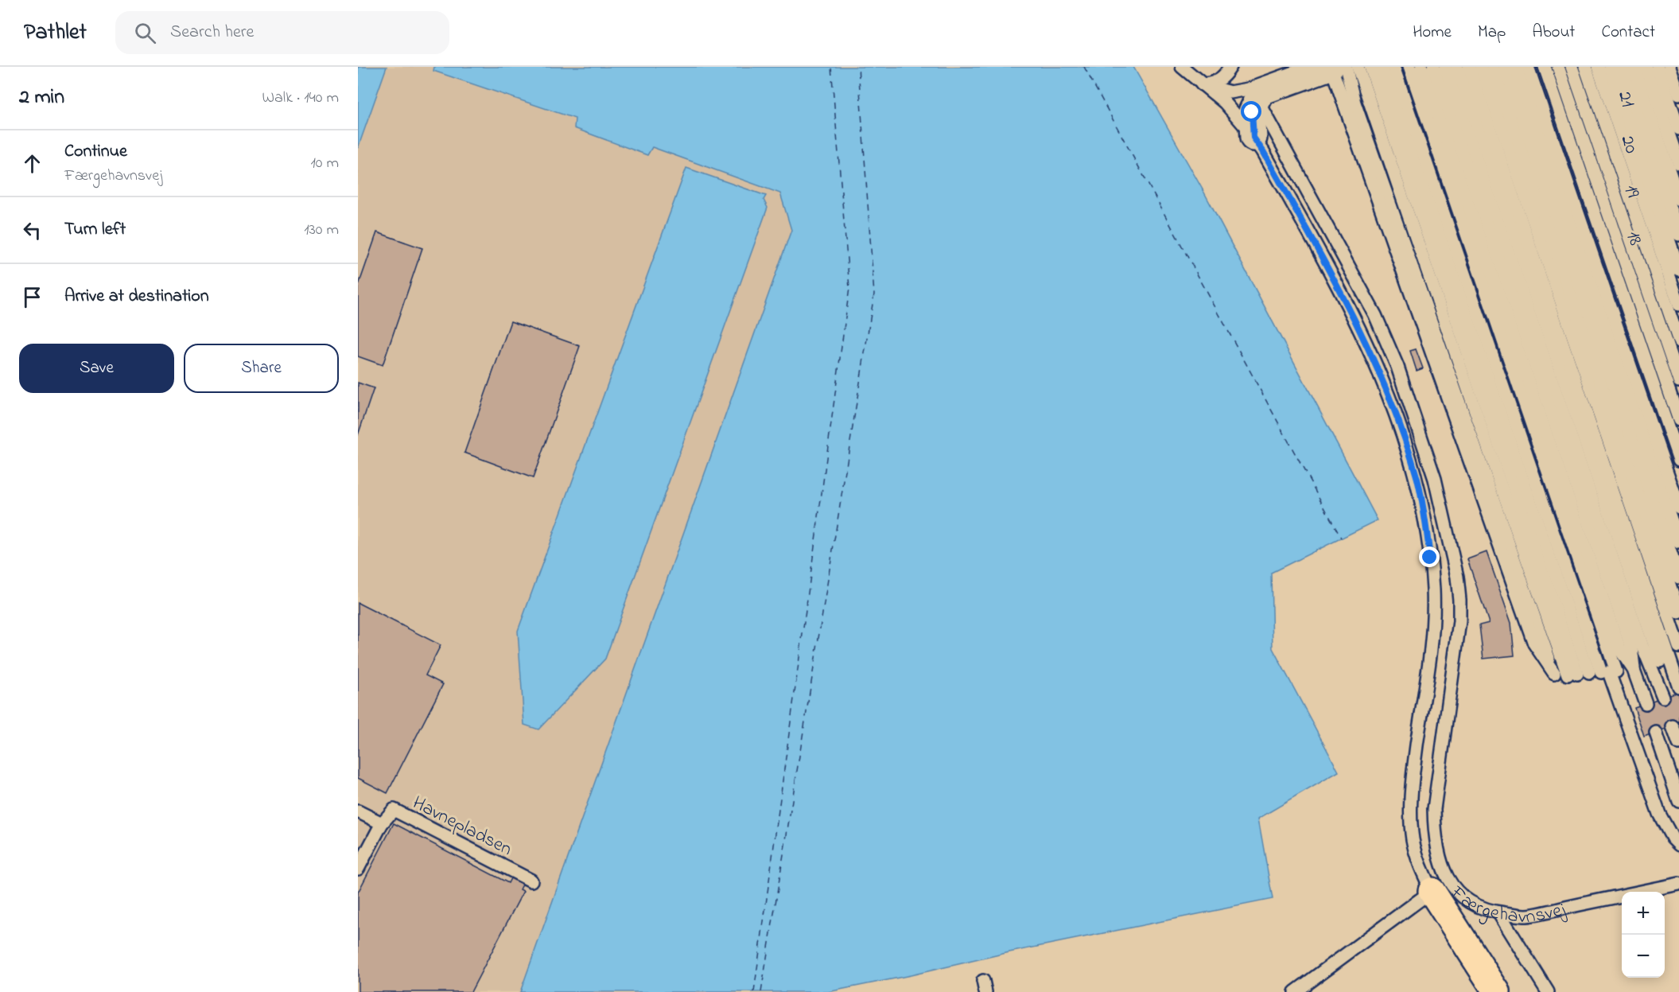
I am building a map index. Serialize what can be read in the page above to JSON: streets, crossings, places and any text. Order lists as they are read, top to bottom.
{
  "streets": {
    "lane": [
      "21",
      "20",
      "19",
      "18",
      "Havnepladsen",
      "Færgehavnsvej"
    ]
  },
  "page": {
    "header": "Pathlet",
    "search": "Search here",
    "nav": [
      "Home",
      "Map",
      "About",
      "Contact"
    ],
    "heading": ["2 min", "Walk · 140 m"],
    "list": [
      ["Continue", "Færgehavnsvej", "10 m"],
      ["Turn left", "130 m"],
      "Arrive at destination"
    ],
    "buttons": ["Save", "Share"],
    "map_buttons": ["+", "−"]
  }
}
